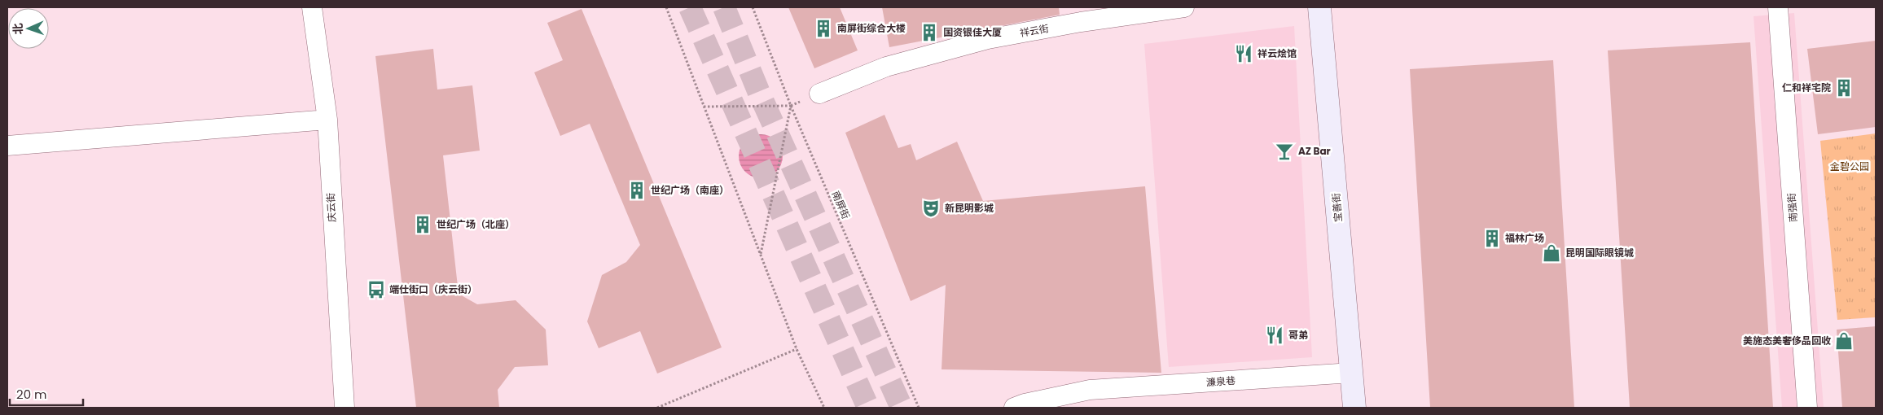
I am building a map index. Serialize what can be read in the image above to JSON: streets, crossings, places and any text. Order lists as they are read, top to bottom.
{
  "streets": {
    "street": [
      "祥云街",
      "庆云街",
      "宝善街",
      "南强街",
      "濂泉巷"
    ],
    "path": ["南屏街"]
  },
  "crossings": [
    ["宝善街", "濂泉巷"]
  ],
  "parks": ["金碧公园"],
  "places": {
    "building": [
      "南屏街综合大楼",
      "国资银佳大厦",
      "仁和祥宅院",
      "世纪广场（南座）",
      "世纪广场（北座）",
      "福林广场"
    ],
    "restaurant": ["祥云烩馆", "哥弟"],
    "bar": ["AZ Bar"],
    "theatre": ["新昆明影城"],
    "shop": ["昆明国际眼镜城", "美施态美奢侈品回收"],
    "bus stop": ["端仕街口（庆云街）"]
  },
  "scale_bar": "20 m",
  "north": "left"
}
